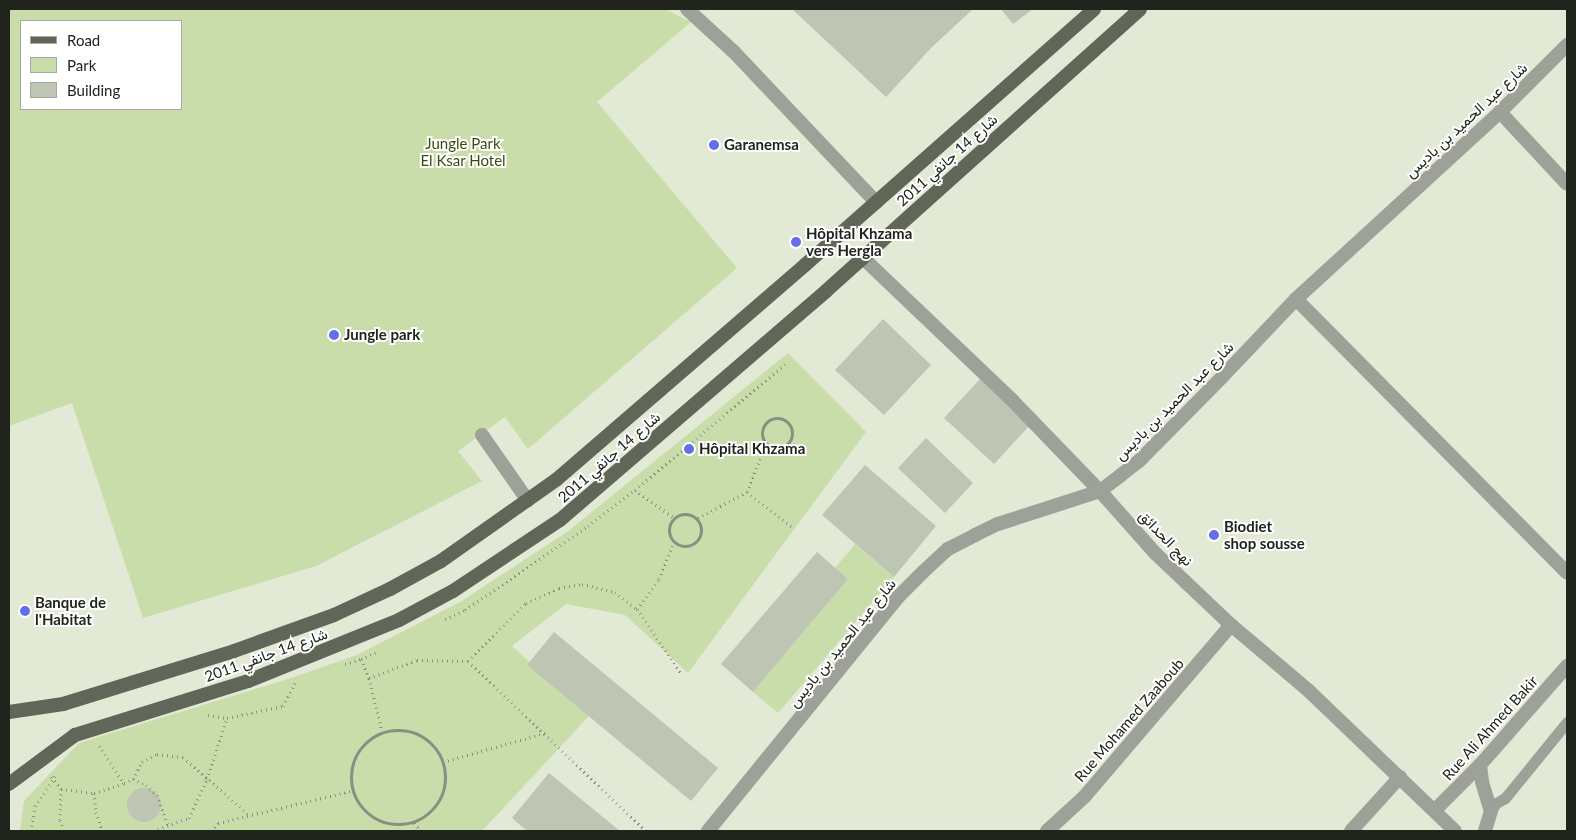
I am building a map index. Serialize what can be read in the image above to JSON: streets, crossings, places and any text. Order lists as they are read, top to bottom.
{
  "streets": {
    "main road": ["شارع 14 جانفي 2011"],
    "street": [
      "شارع عبد الحميد بن باديس",
      "نهج الحدائق",
      "Rue Mohamed Zaaboub",
      "Rue Ali Ahmed Bakir"
    ]
  },
  "crossings": [
    ["شارع عبد الحميد بن باديس", "نهج الحدائق"],
    ["شارع 14 جانفي 2011", "نهج الحدائق"],
    ["نهج الحدائق", "Rue Mohamed Zaaboub"],
    ["نهج الحدائق", "Rue Ali Ahmed Bakir"]
  ],
  "parks": ["Jungle Park El Ksar Hotel"],
  "places": [
    "Garanemsa",
    "Hôpital Khzama vers Hergla",
    "Jungle park",
    "Hôpital Khzama",
    "Biodiet shop sousse",
    "Banque de l'Habitat"
  ],
  "legend": ["Road", "Park", "Building"]
}
